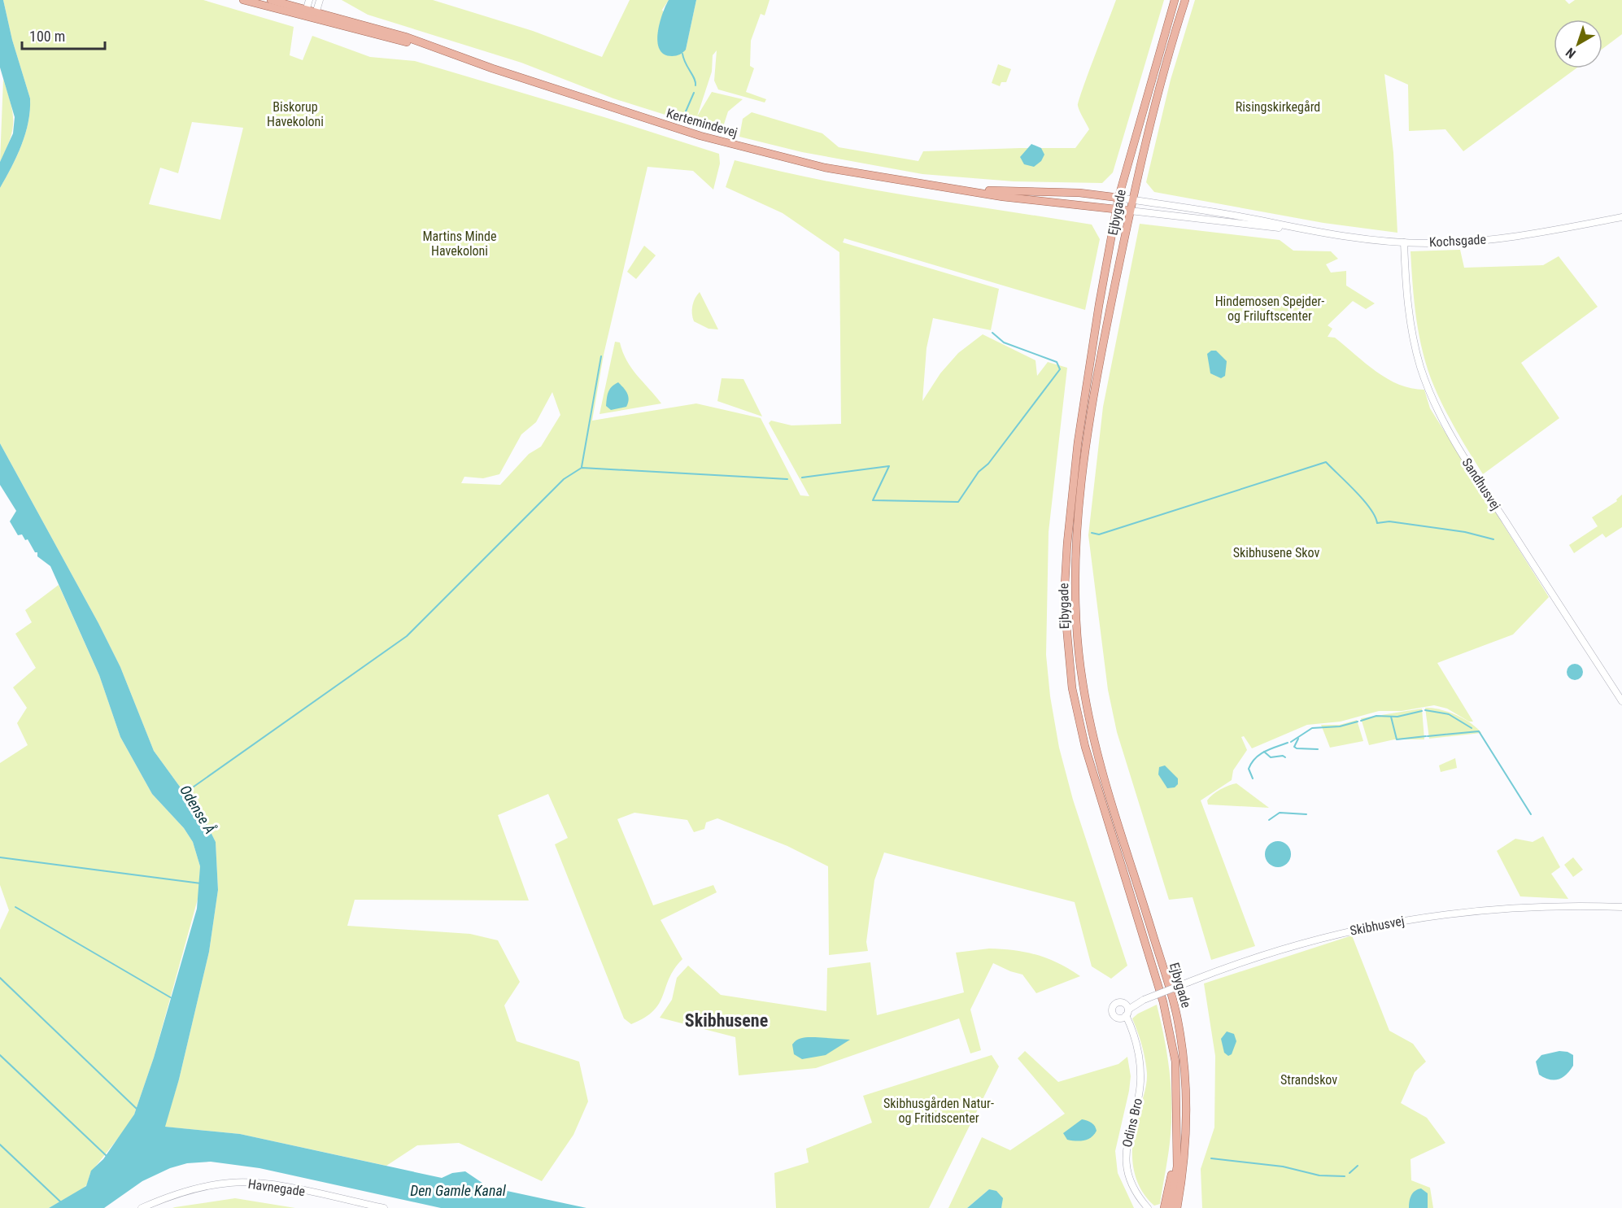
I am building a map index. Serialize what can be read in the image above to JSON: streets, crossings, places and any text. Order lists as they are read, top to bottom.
{
  "streets": {
    "main road": ["Kertemindevej", "Ejbygade"],
    "street": [
      "Kochsgade",
      "Sandhusvej",
      "Skibhusvej",
      "Odins Bro",
      "Havnegade"
    ]
  },
  "crossings": [
    ["Kertemindevej", "Ejbygade"],
    ["Kertemindevej", "Kochsgade"],
    ["Ejbygade", "Kochsgade"],
    ["Kochsgade", "Sandhusvej"],
    ["Skibhusvej", "Odins Bro"]
  ],
  "districts": ["Skibhusene"],
  "water": ["Odense Å", "Den Gamle Kanal"],
  "parks": [
    "Biskorup Havekoloni",
    "Risingskirkegård",
    "Martins Minde Havekoloni",
    "Hindemosen Spejder- og Friluftscenter",
    "Skibhusene Skov",
    "Strandskov",
    "Skibhusgården Natur- og Fritidscenter"
  ],
  "scale_bar": "100 m",
  "north": "bottom left"
}
